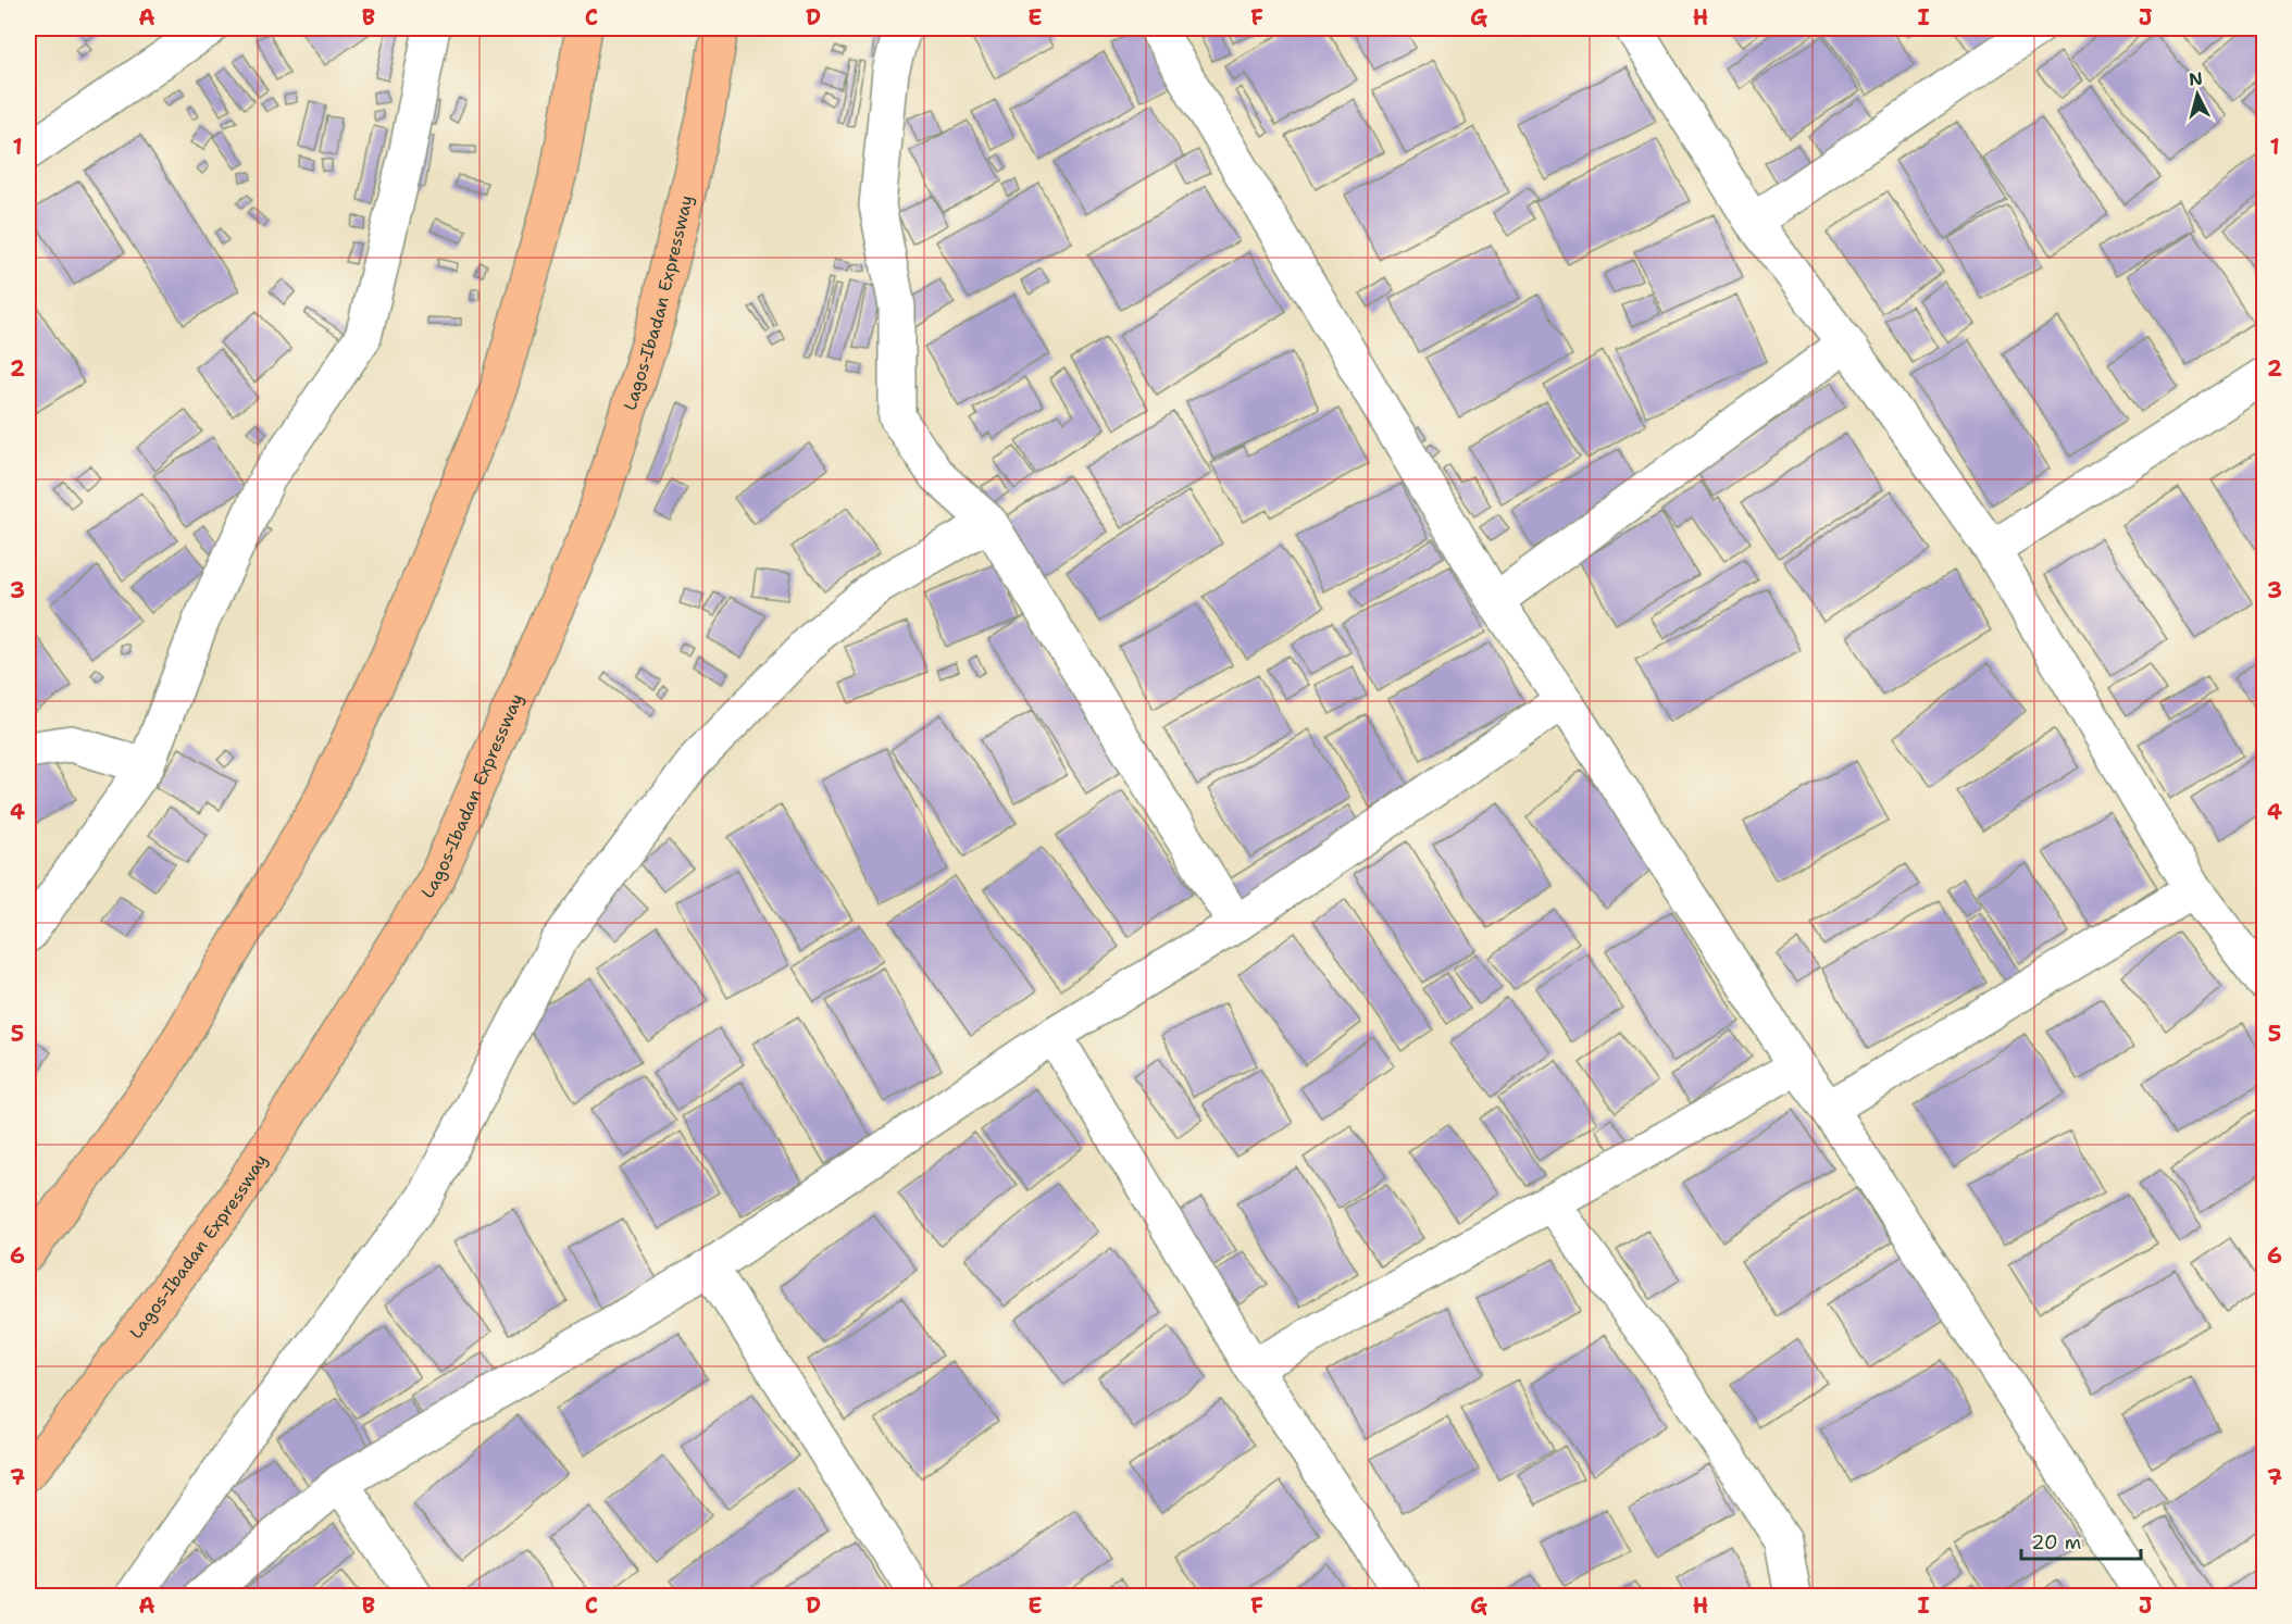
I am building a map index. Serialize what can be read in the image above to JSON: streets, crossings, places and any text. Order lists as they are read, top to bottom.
{
  "streets": {
    "highway": ["Lagos-Ibadan Expressway"]
  },
  "scale_bar": "20 m",
  "north": "top",
  "grid": {
    "columns": [
      "A",
      "B",
      "C",
      "D",
      "E",
      "F",
      "G",
      "H",
      "I",
      "J"
    ],
    "rows": [
      "1",
      "2",
      "3",
      "4",
      "5",
      "6",
      "7"
    ]
  }
}
